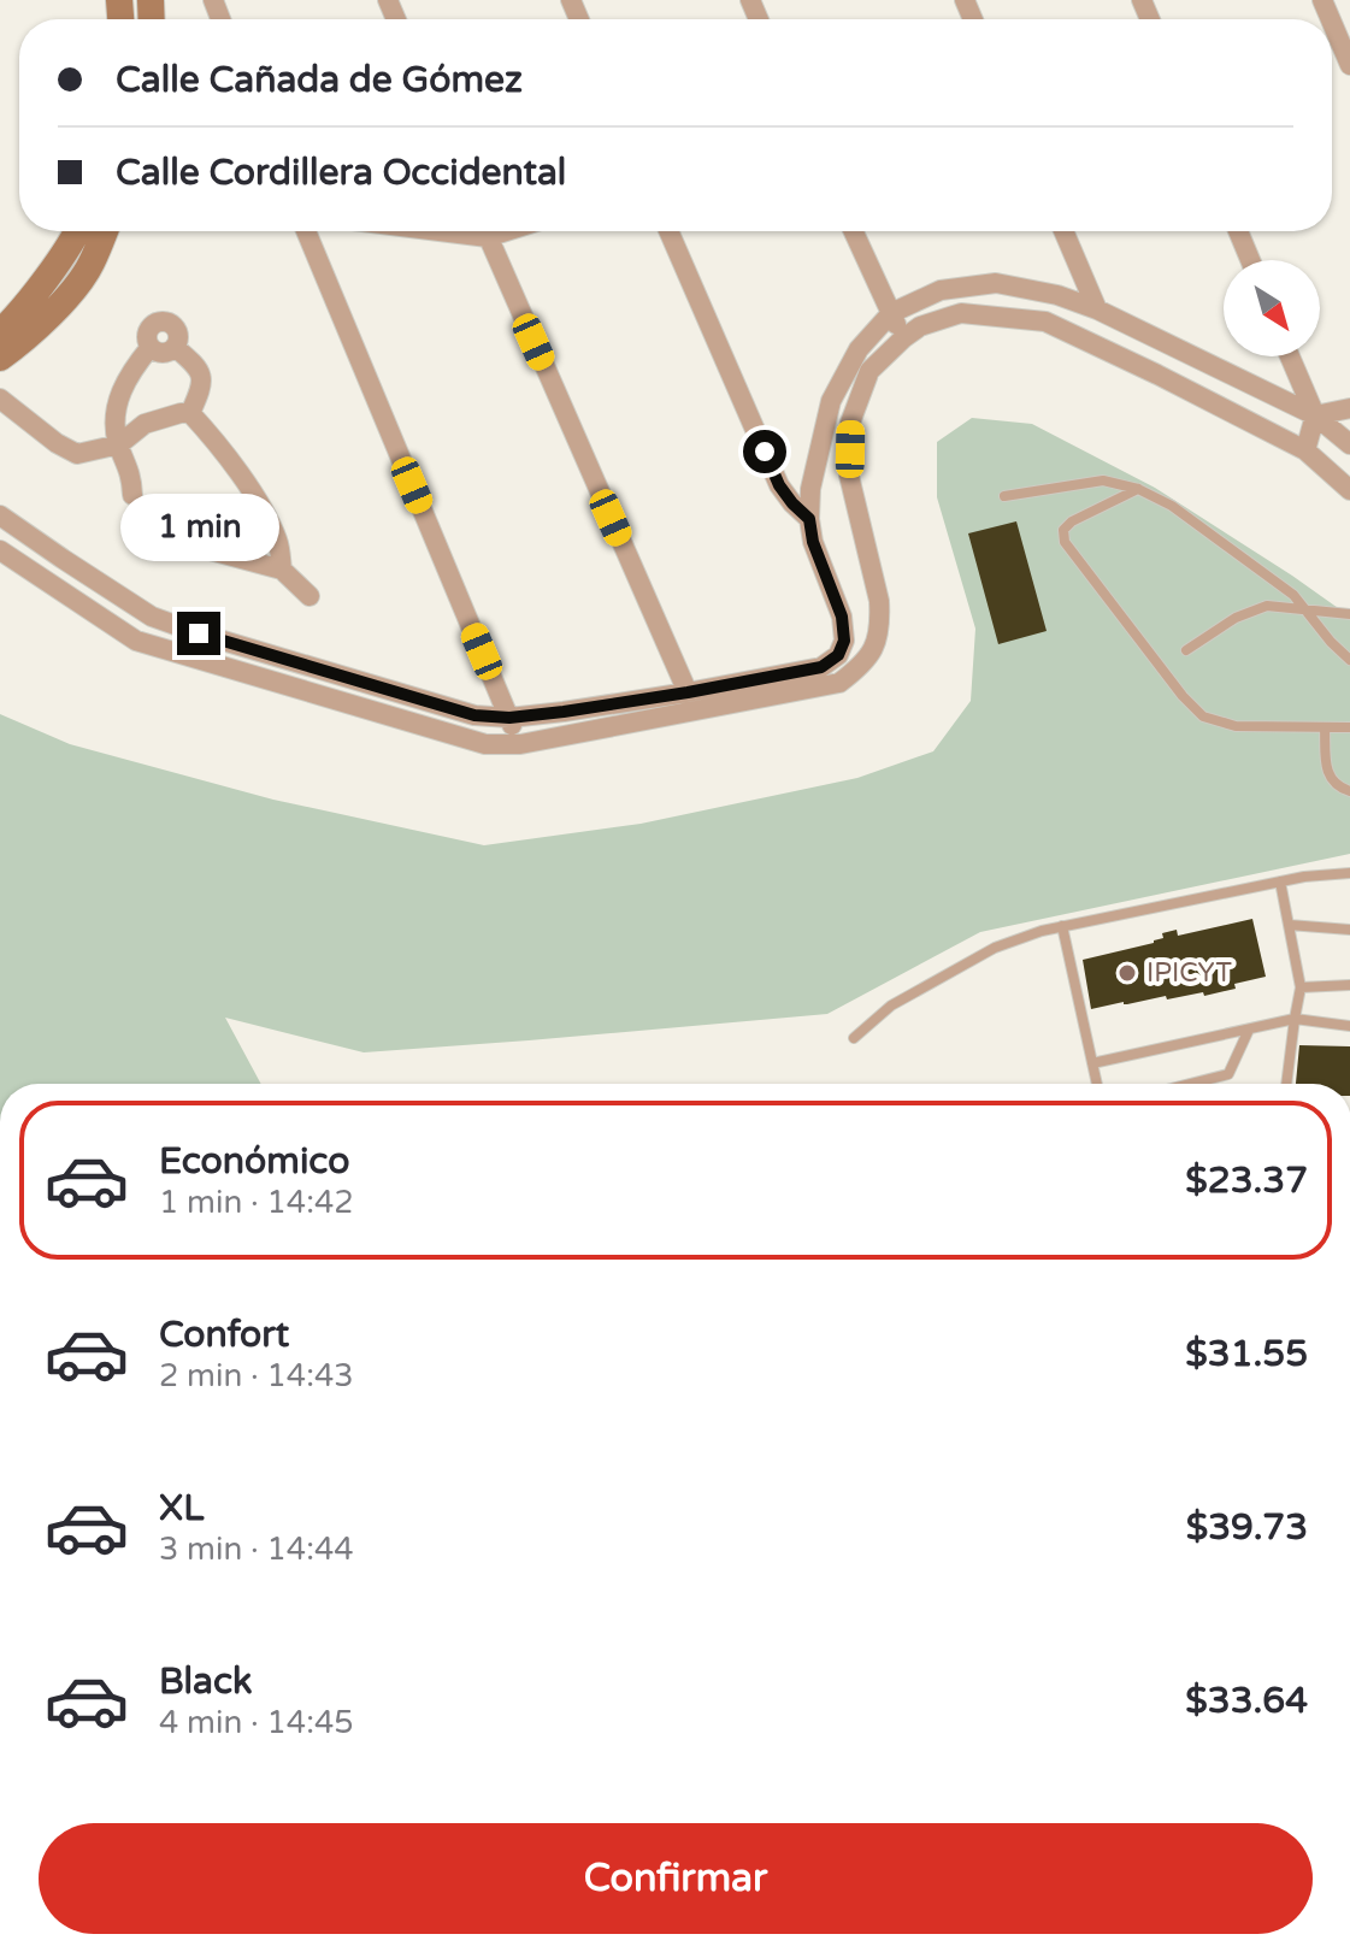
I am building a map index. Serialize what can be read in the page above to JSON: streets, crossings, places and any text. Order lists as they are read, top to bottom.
{
  "places": ["IPICYT"],
  "north": "bottom right",
  "page": {
    "banner": ["Calle Cañada de Gómez", "Calle Cordillera Occidental"],
    "bubble": "1 min",
    "list": [
      {
        "name": "Económico",
        "note": "1 min · 14:42",
        "value": "$23.37"
      },
      {
        "name": "Confort",
        "note": "2 min · 14:43",
        "value": "$31.55"
      },
      {
        "name": "XL",
        "note": "3 min · 14:44",
        "value": "$39.73"
      },
      {
        "name": "Black",
        "note": "4 min · 14:45",
        "value": "$33.64"
      }
    ],
    "buttons": "Confirmar"
  }
}
